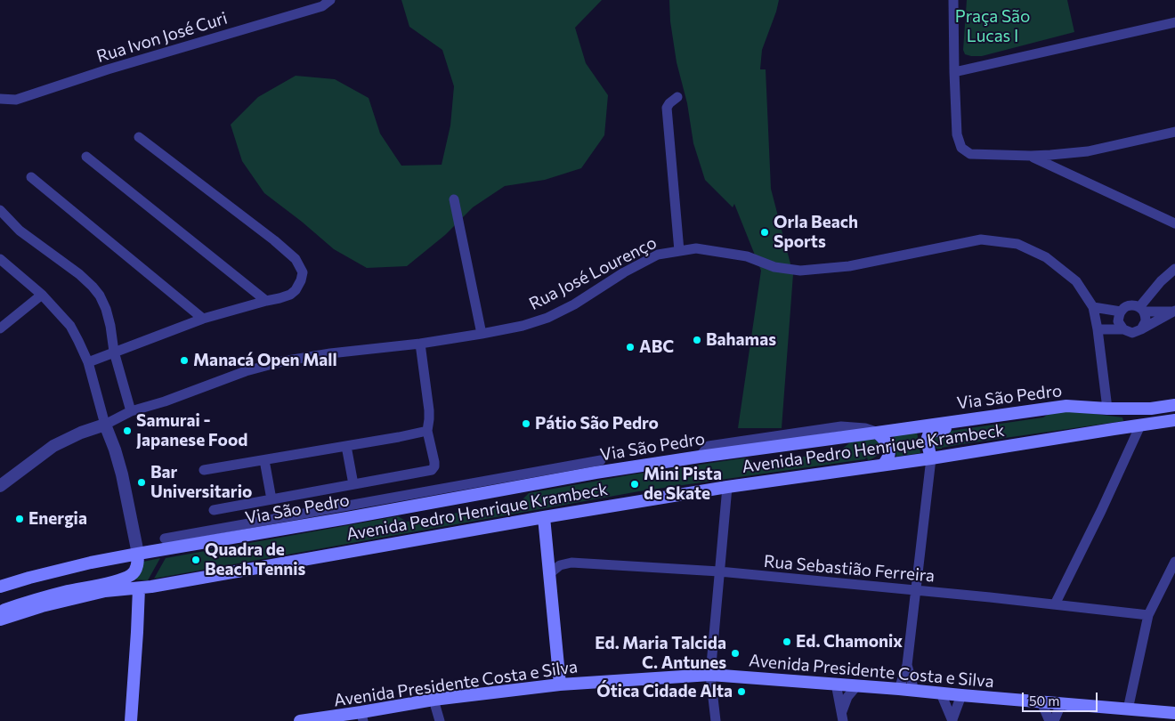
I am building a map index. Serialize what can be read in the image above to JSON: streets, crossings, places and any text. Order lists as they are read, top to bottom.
{
  "streets": {
    "main road": ["Via São Pedro", "Avenida Pedro Henrique Krambeck", "Avenida Presidente Costa e Silva"],
    "street": ["Rua Ivon José Curi", "Rua José Lourenço", "Rua Sebastião Ferreira"]
  },
  "parks": ["Praça São Lucas I"],
  "places": [
    "Orla Beach Sports",
    "Bahamas",
    "ABC",
    "Manacá Open Mall",
    "Pátio São Pedro",
    "Samurai - Japanese Food",
    "Bar Universitario",
    "Mini Pista de Skate",
    "Energia",
    "Quadra de Beach Tennis",
    "Ed. Chamonix",
    "Ed. Maria Talcida C. Antunes",
    "Ótica Cidade Alta"
  ],
  "scale_bar": "50 m"
}
